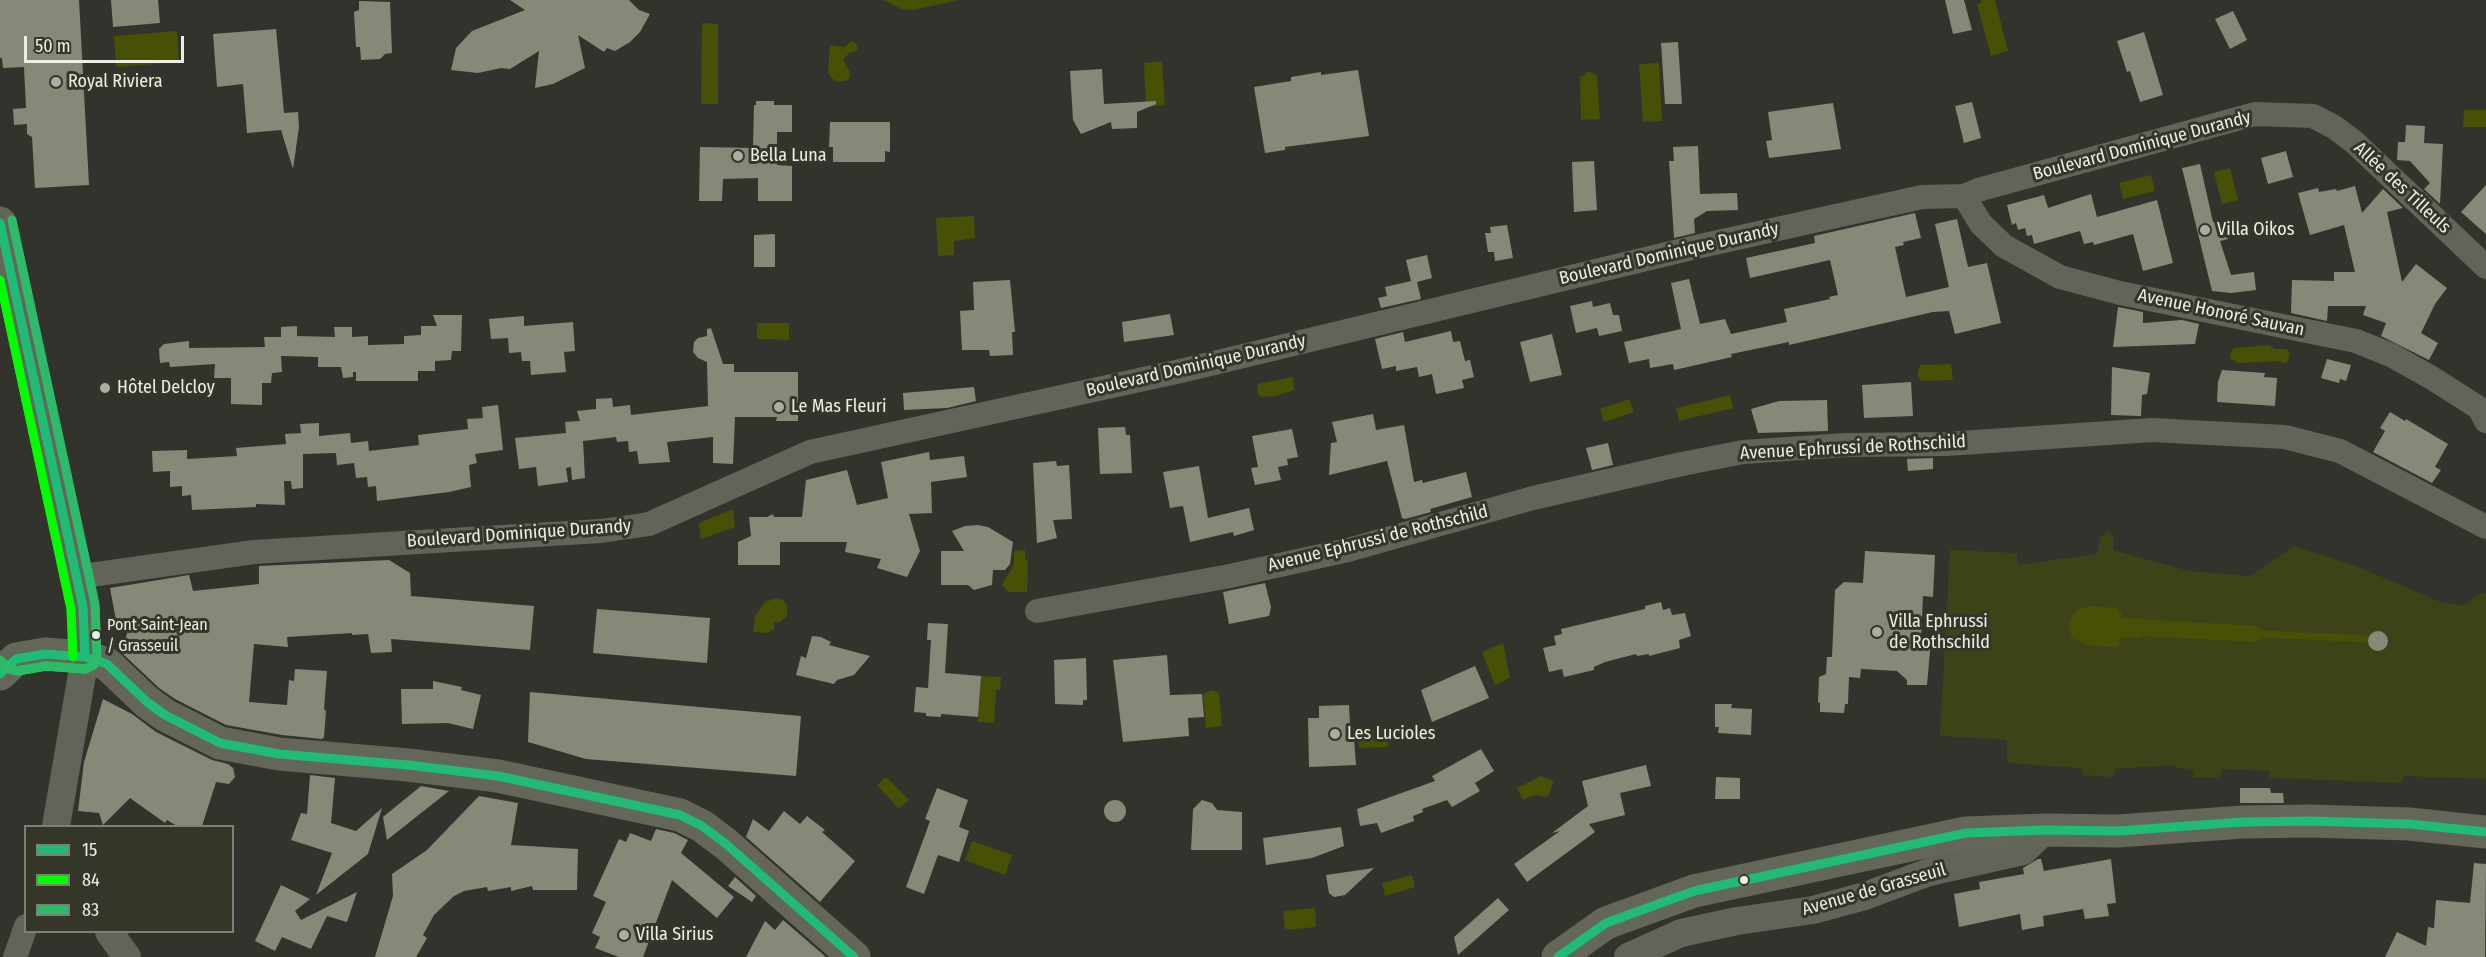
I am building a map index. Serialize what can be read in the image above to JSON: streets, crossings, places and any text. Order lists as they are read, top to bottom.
{
  "streets": {
    "street": [
      "Boulevard Dominique Durandy",
      "Allée des Tilleuls",
      "Avenue Honoré Sauvan",
      "Avenue Ephrussi de Rothschild",
      "Avenue de Grasseuil"
    ]
  },
  "crossings": [
    ["Boulevard Dominique Durandy", "Allée des Tilleuls"],
    ["Boulevard Dominique Durandy", "Avenue Honoré Sauvan"]
  ],
  "places": [
    "Royal Riviera",
    "Bella Luna",
    "Villa Oikos",
    "Hôtel Delcloy",
    "Le Mas Fleuri",
    "Villa Ephrussi de Rothschild",
    "Pont Saint-Jean / Grasseuil",
    "Les Lucioles",
    "Villa Sirius"
  ],
  "lines": ["transit line 83", "transit line 15", "transit line 84"],
  "legend": ["15", "84", "83"],
  "scale_bar": "50 m"
}
